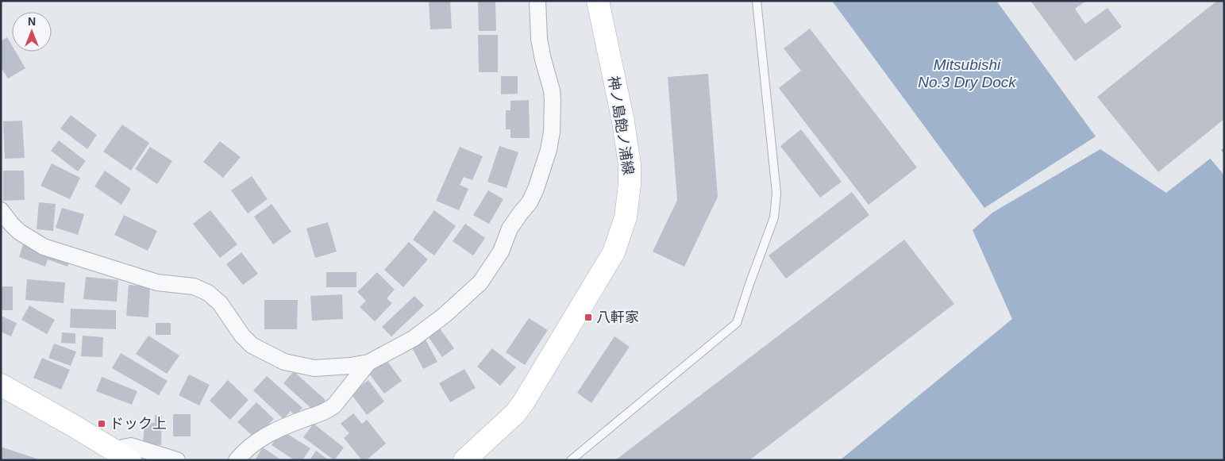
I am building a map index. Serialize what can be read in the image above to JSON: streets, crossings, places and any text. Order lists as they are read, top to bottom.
{
  "streets": {
    "main road": ["神ノ島飽ノ浦線"]
  },
  "water": ["Mitsubishi No.3 Dry Dock"],
  "places": {
    "transit": ["八軒家", "ドック上"]
  },
  "north": "top"
}
